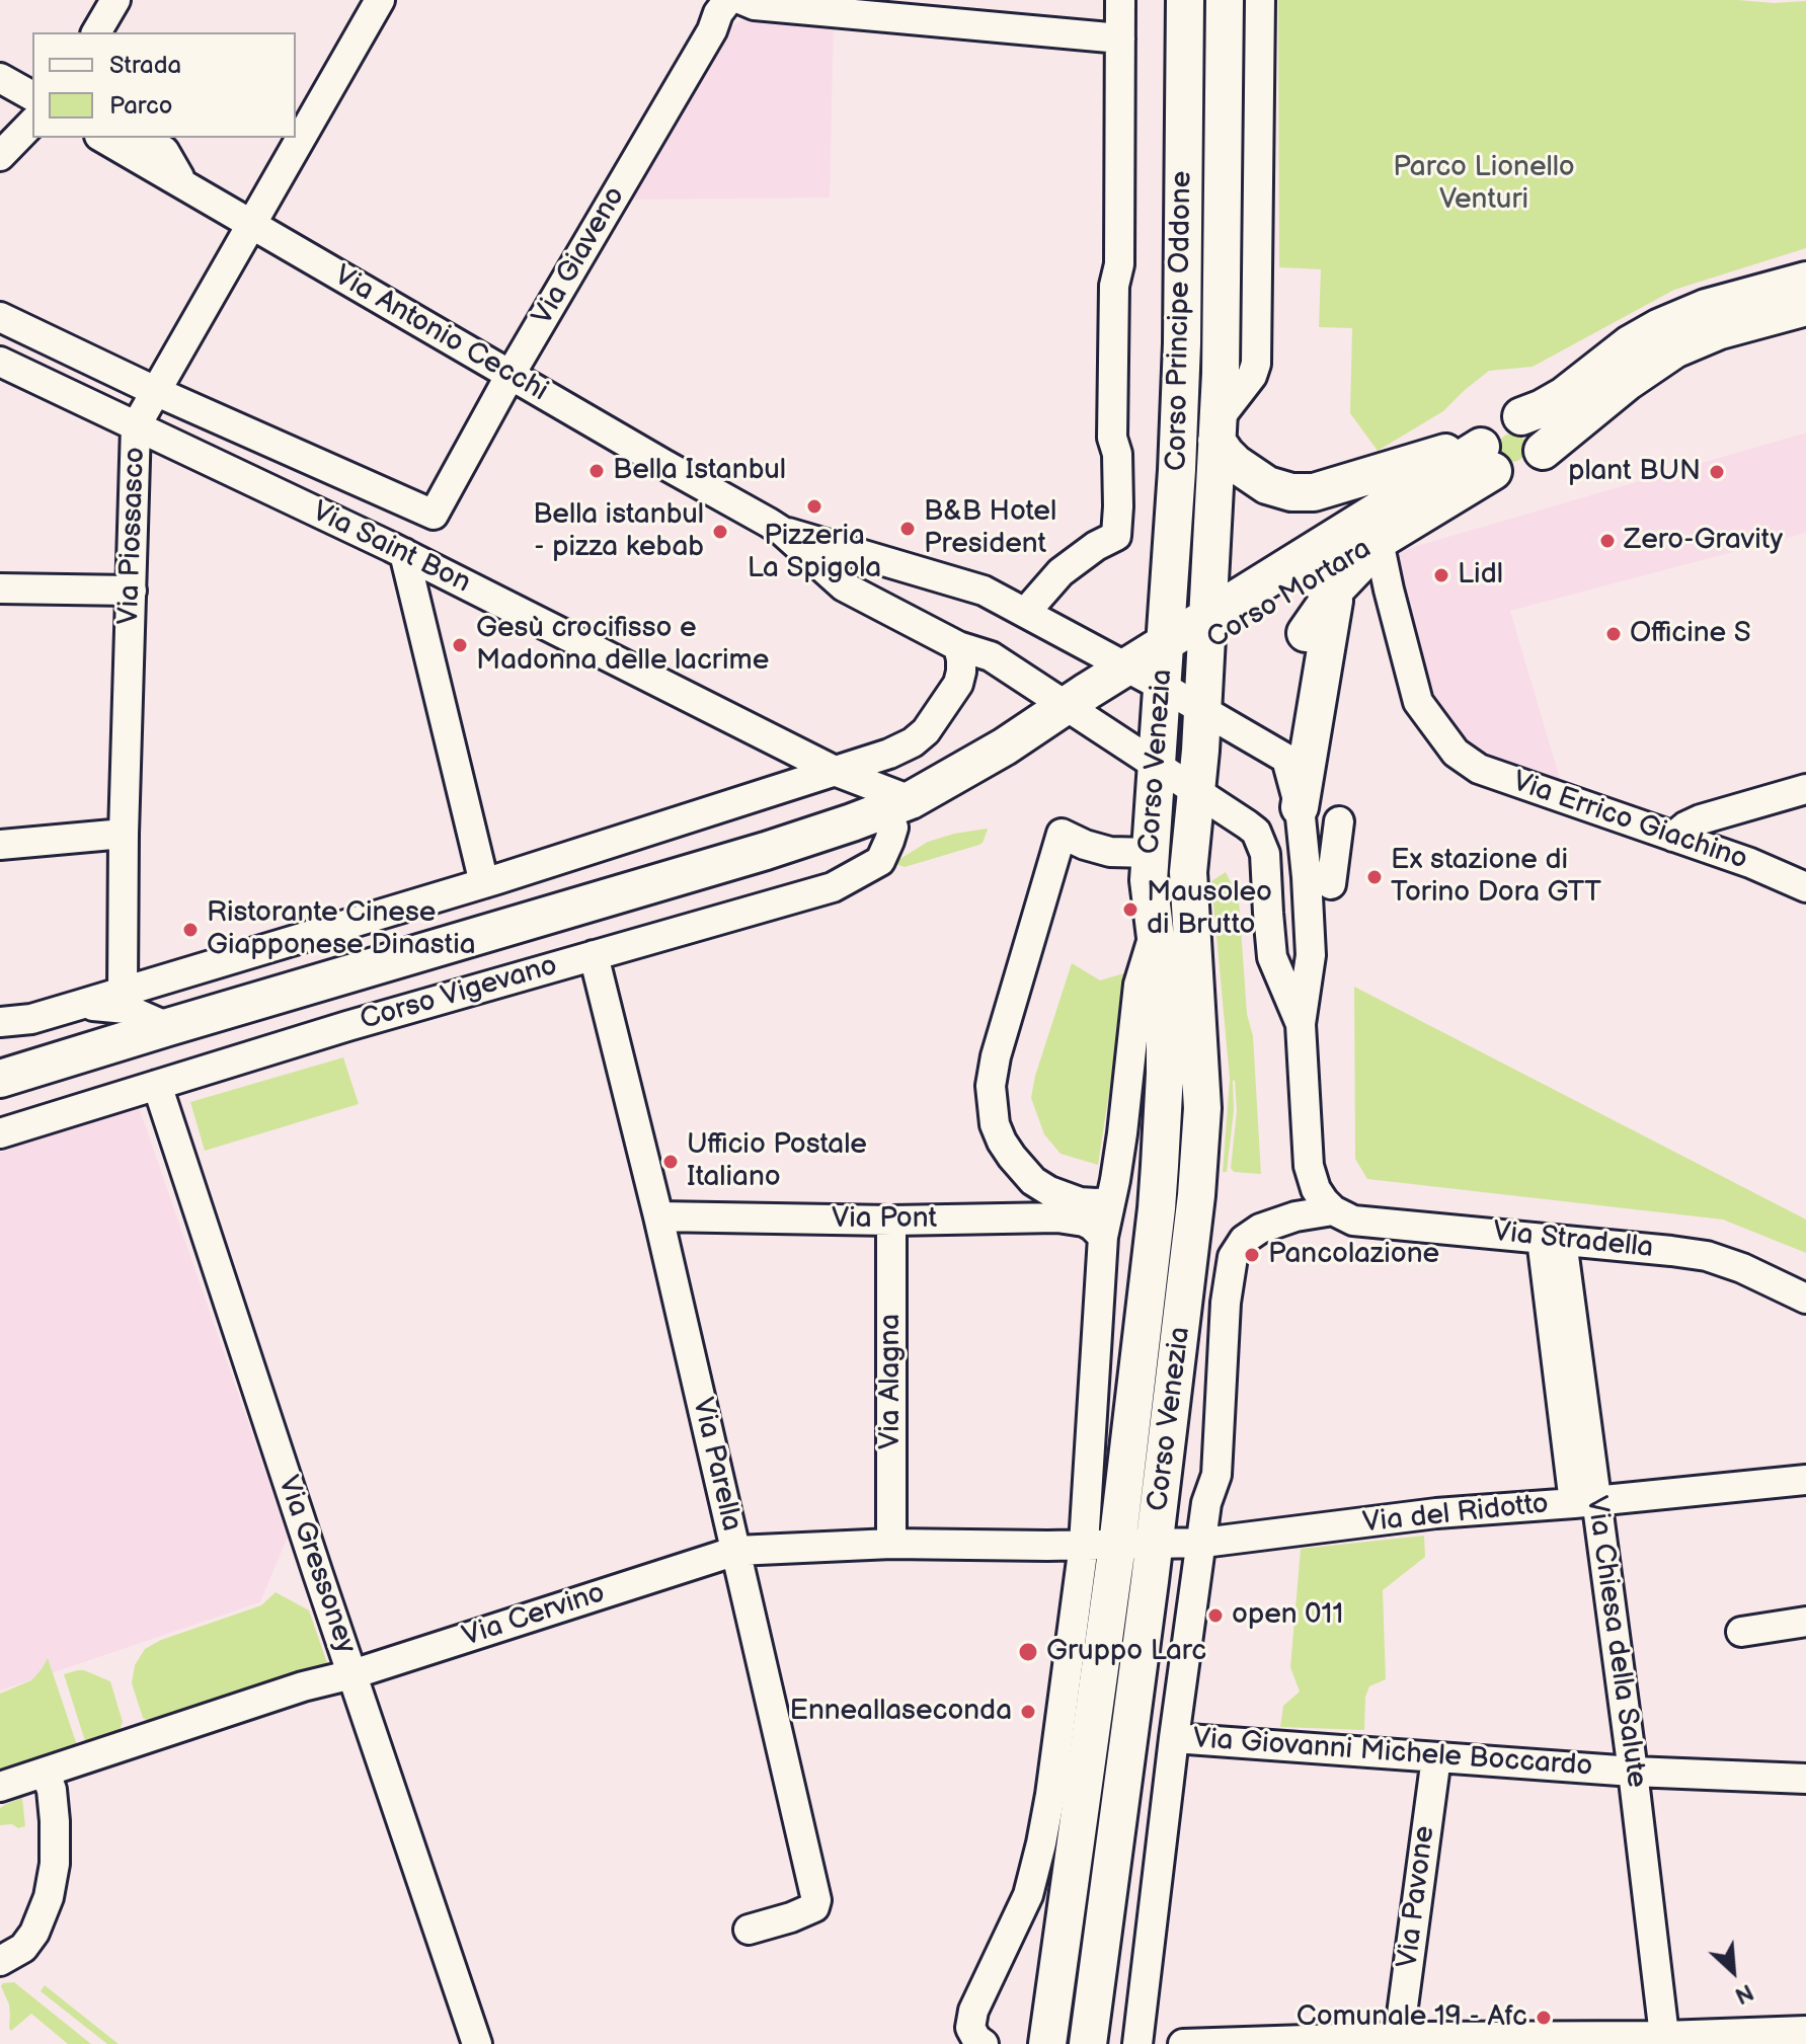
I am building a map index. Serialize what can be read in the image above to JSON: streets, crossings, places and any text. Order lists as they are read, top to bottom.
{
  "streets": {
    "main road": [
      "Corso Principe Oddone",
      "Corso Mortara",
      "Corso Venezia",
      "Corso Vigevano"
    ],
    "street": [
      "Via Giaveno",
      "Via Antonio Cecchi",
      "Via Piossasco",
      "Via Saint Bon",
      "Via Errico Giachino",
      "Via Pont",
      "Via Stradella",
      "Via Alagna",
      "Via Parella",
      "Via del Ridotto",
      "Via Gressoney",
      "Via Cervino",
      "Via Chiesa della Salute",
      "Via Giovanni Michele Boccardo",
      "Via Pavone"
    ]
  },
  "crossings": [
    ["Via Giaveno", "Via Antonio Cecchi"],
    ["Via Giaveno", "Via Saint Bon"],
    ["Corso Principe Oddone", "Via Antonio Cecchi"],
    ["Corso Principe Oddone", "Corso Mortara"],
    ["Corso Principe Oddone", "Corso Venezia"],
    ["Via Antonio Cecchi", "Via Piossasco"],
    ["Via Antonio Cecchi", "Corso Venezia"],
    ["Via Antonio Cecchi", "Corso Vigevano"],
    ["Via Piossasco", "Via Saint Bon"],
    ["Via Saint Bon", "Corso Vigevano"],
    ["Corso Venezia", "Via Pont"],
    ["Corso Venezia", "Via Stradella"],
    ["Corso Venezia", "Via del Ridotto"],
    ["Corso Venezia", "Via Cervino"],
    ["Corso Venezia", "Via Giovanni Michele Boccardo"],
    ["Corso Vigevano", "Via Parella"],
    ["Corso Vigevano", "Via Gressoney"],
    ["Via Pont", "Via Alagna"],
    ["Via Pont", "Via Parella"],
    ["Via Stradella", "Via Chiesa della Salute"],
    ["Via Alagna", "Via Cervino"],
    ["Via Parella", "Via Cervino"],
    ["Via del Ridotto", "Via Cervino"],
    ["Via del Ridotto", "Via Chiesa della Salute"],
    ["Via Gressoney", "Via Cervino"],
    ["Via Chiesa della Salute", "Via Giovanni Michele Boccardo"],
    ["Via Giovanni Michele Boccardo", "Via Pavone"]
  ],
  "parks": ["Parco Lionello Venturi"],
  "places": [
    "Bella Istanbul",
    "plant BUN",
    "Pizzeria La Spigola",
    "B&B Hotel President",
    "Bella istanbul - pizza kebab",
    "Zero-Gravity",
    "Lidl",
    "Officine S",
    "Gesù crocifisso e Madonna delle lacrime",
    "Ex stazione di Torino Dora GTT",
    "Mausoleo di Brutto",
    "Ristorante Cinese Giapponese Dinastia",
    "Ufficio Postale Italiano",
    "Pancolazione",
    "open 011",
    "Gruppo Larc",
    "Enneallaseconda",
    "Comunale 19 - Afc"
  ],
  "legend": ["Strada", "Parco"],
  "north": "bottom right"
}
